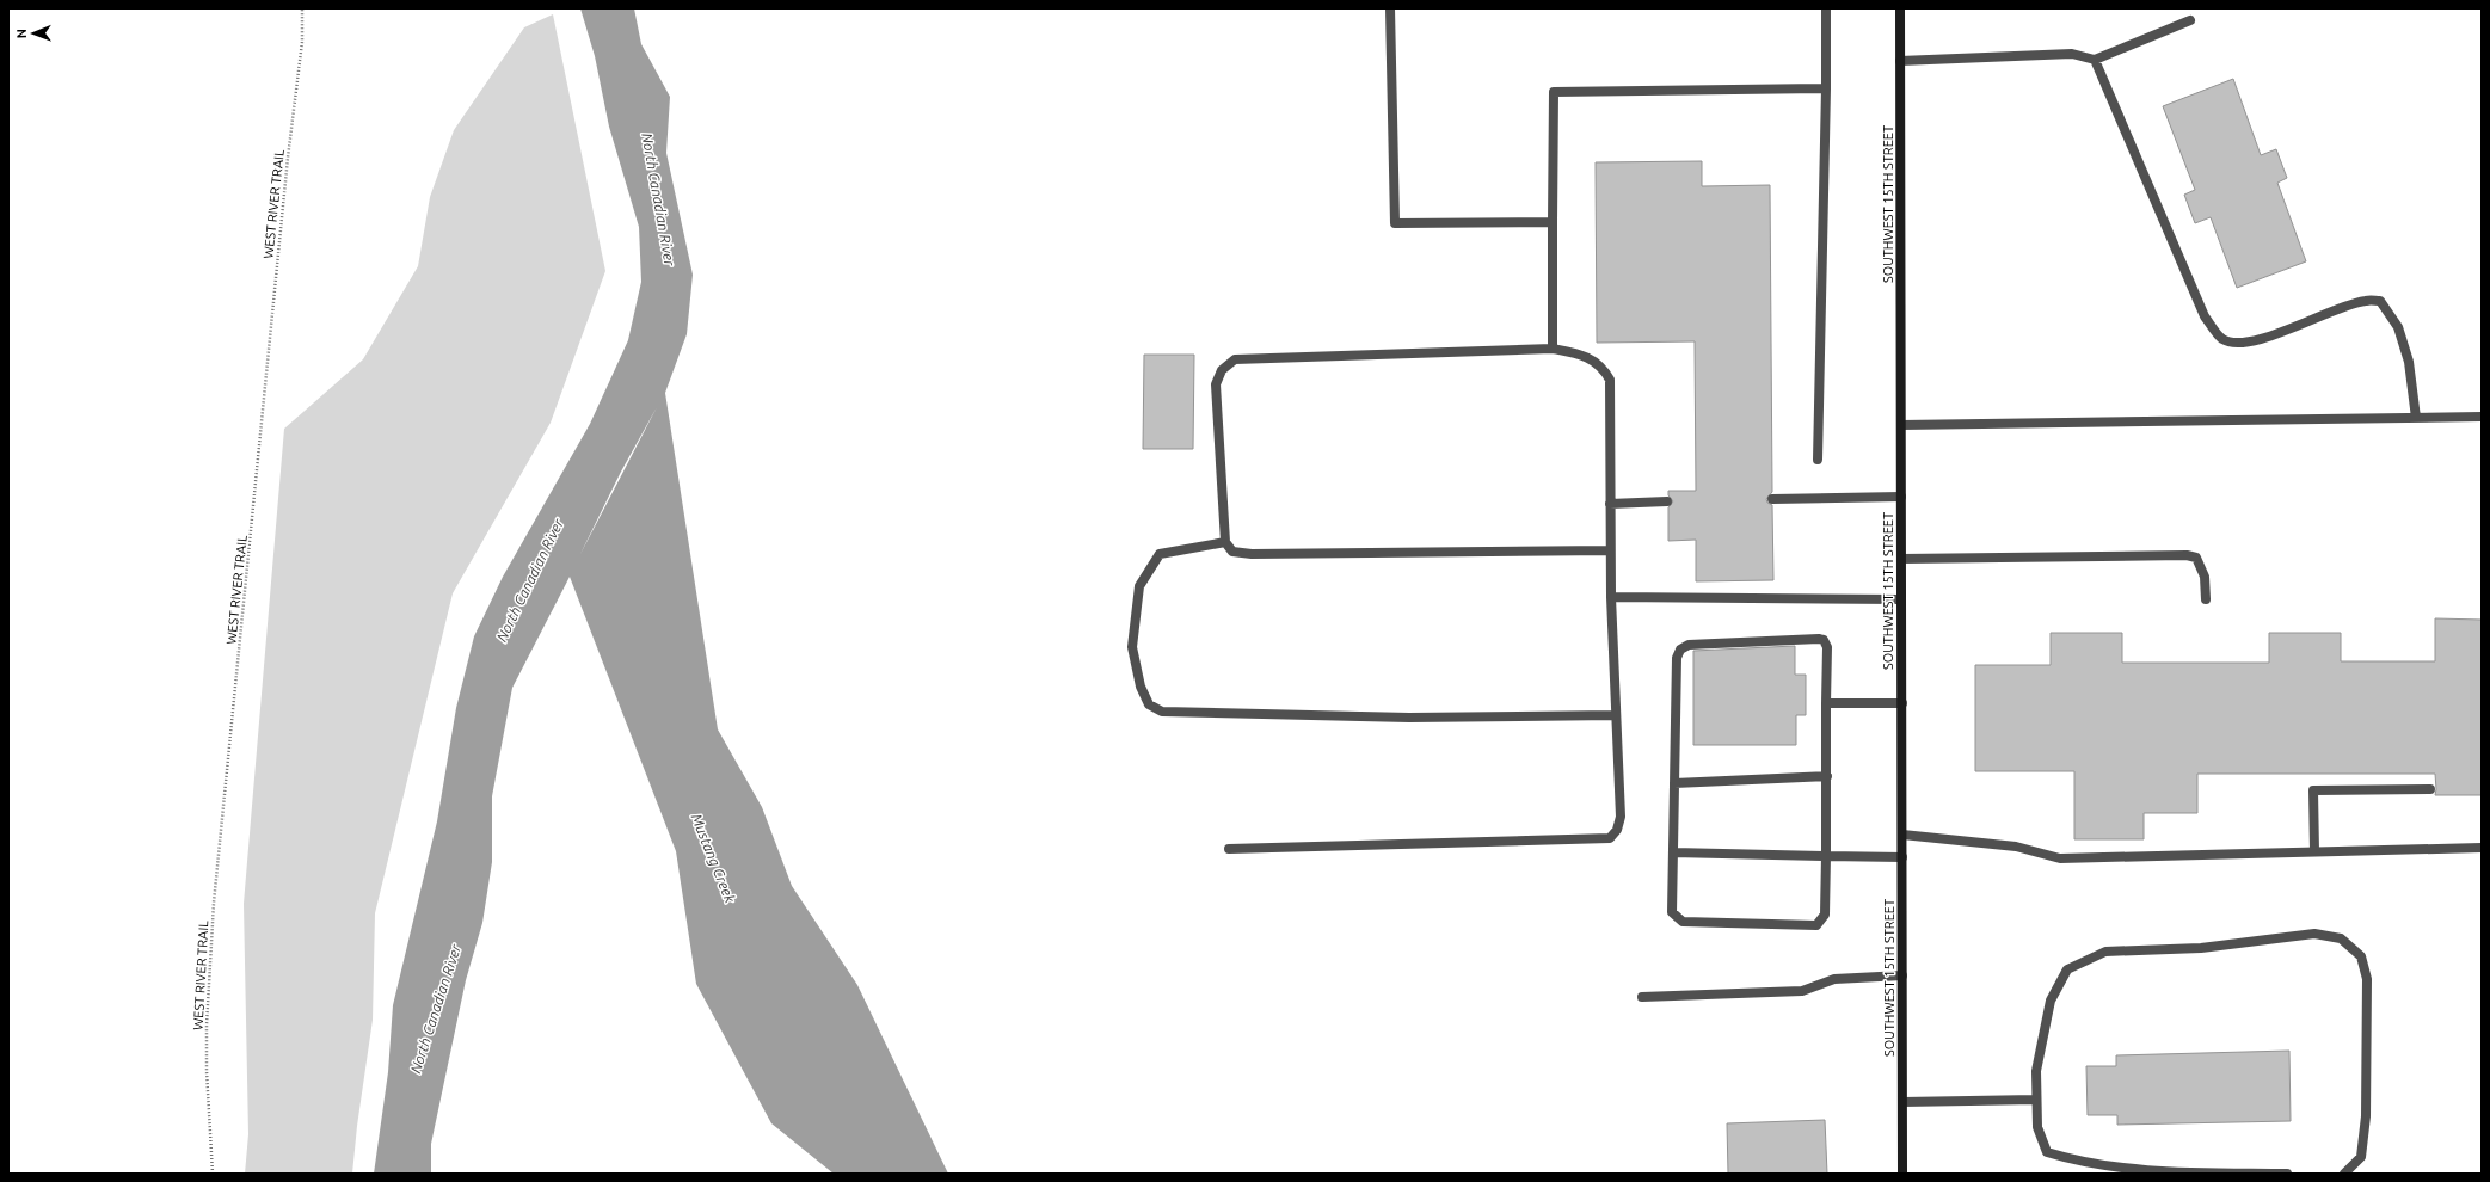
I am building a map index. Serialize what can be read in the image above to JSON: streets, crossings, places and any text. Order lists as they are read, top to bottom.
{
  "streets": {
    "main road": ["SOUTHWEST 15TH STREET"],
    "path": ["WEST RIVER TRAIL"]
  },
  "water": ["North Canadian River", "Mustang Creek"],
  "north": "left"
}
